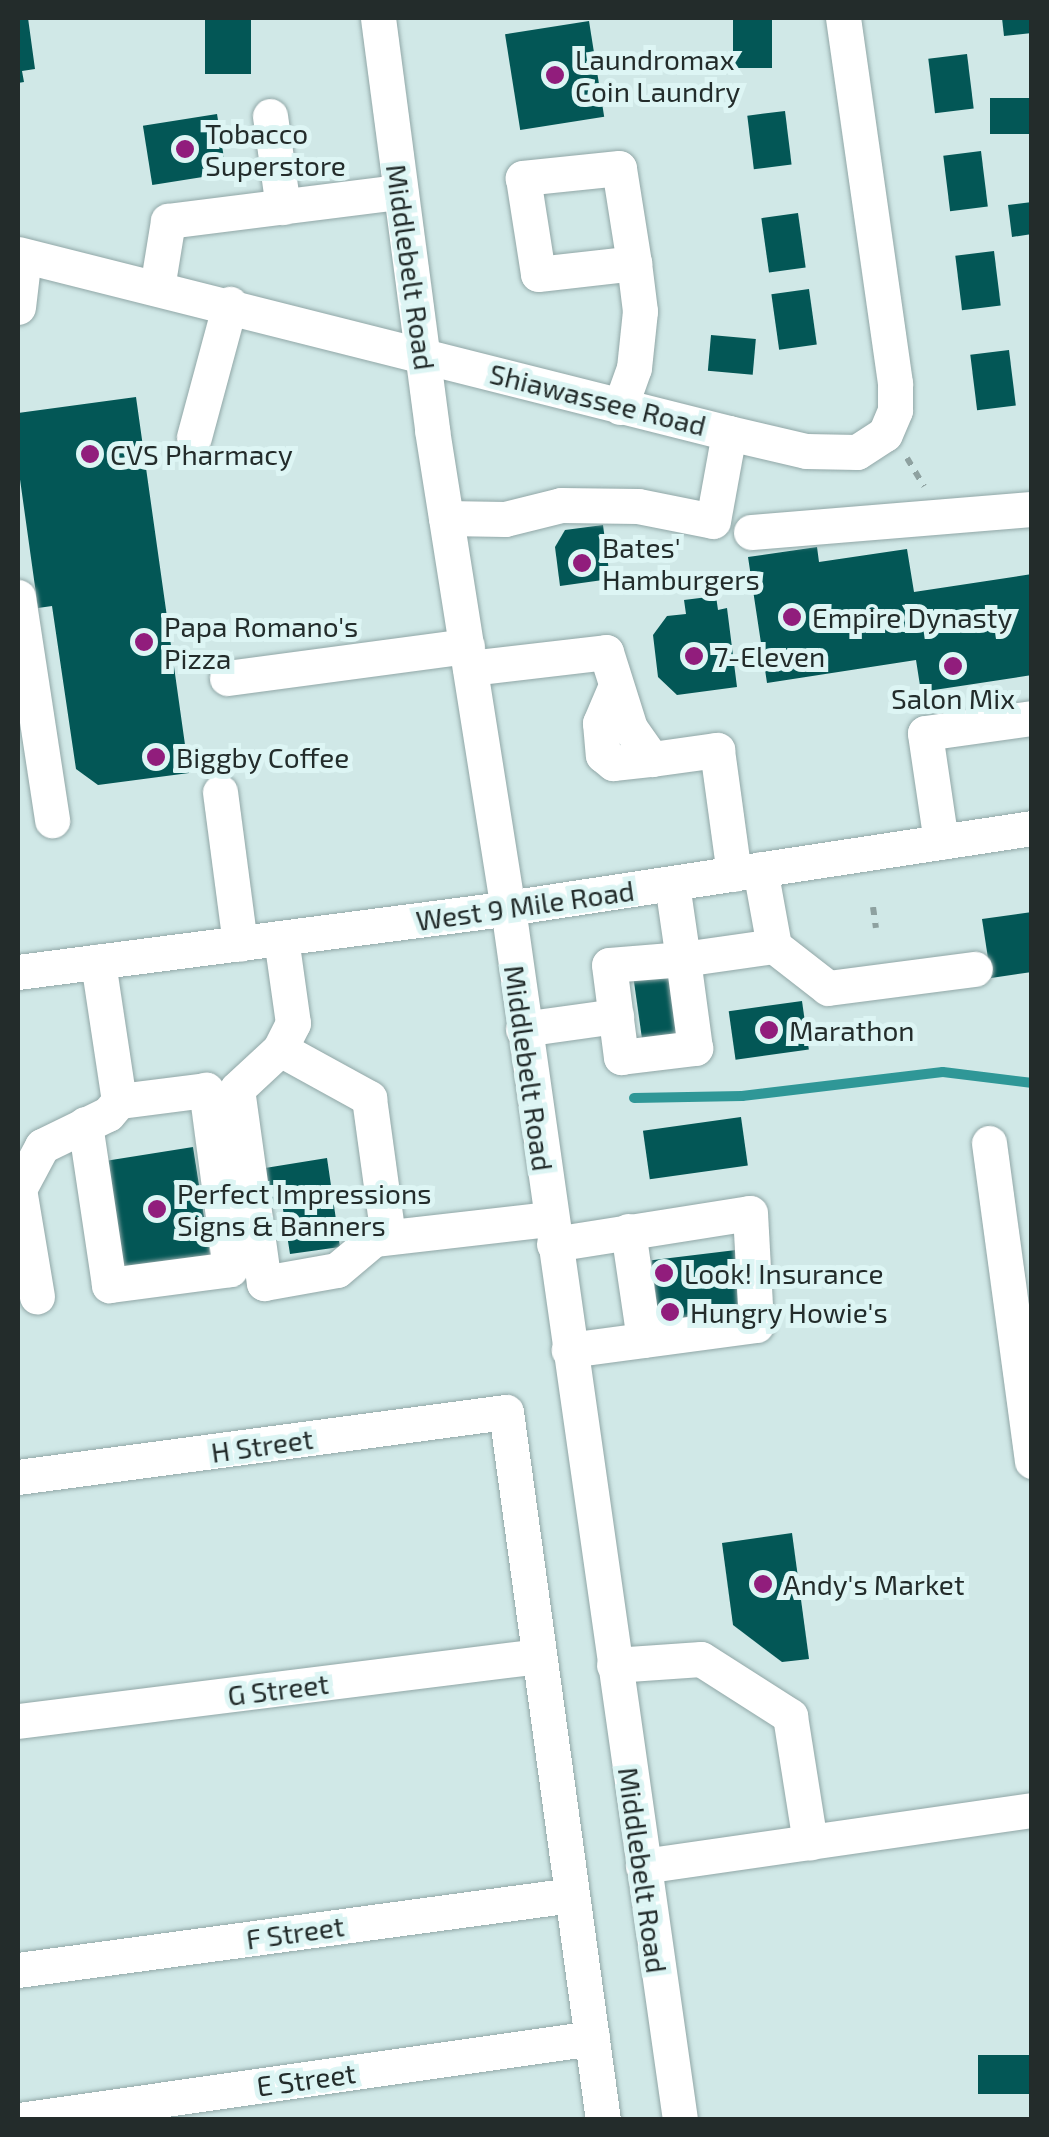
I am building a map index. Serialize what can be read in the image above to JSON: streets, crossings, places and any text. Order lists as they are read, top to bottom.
{
  "streets": {
    "street": [
      "Middlebelt Road",
      "Shiawassee Road",
      "West 9 Mile Road",
      "H Street",
      "G Street",
      "F Street",
      "E Street"
    ]
  },
  "crossings": [
    ["Middlebelt Road", "Shiawassee Road"],
    ["Middlebelt Road", "West 9 Mile Road"],
    ["H Street", "G Street"]
  ],
  "places": [
    "Laundromax Coin Laundry",
    "Tobacco Superstore",
    "CVS Pharmacy",
    "Bates' Hamburgers",
    "Empire Dynasty",
    "Papa Romano's Pizza",
    "7-Eleven",
    "Salon Mix",
    "Biggby Coffee",
    "Marathon",
    "Perfect Impressions Signs & Banners",
    "Look! Insurance",
    "Hungry Howie's",
    "Andy's Market"
  ]
}
